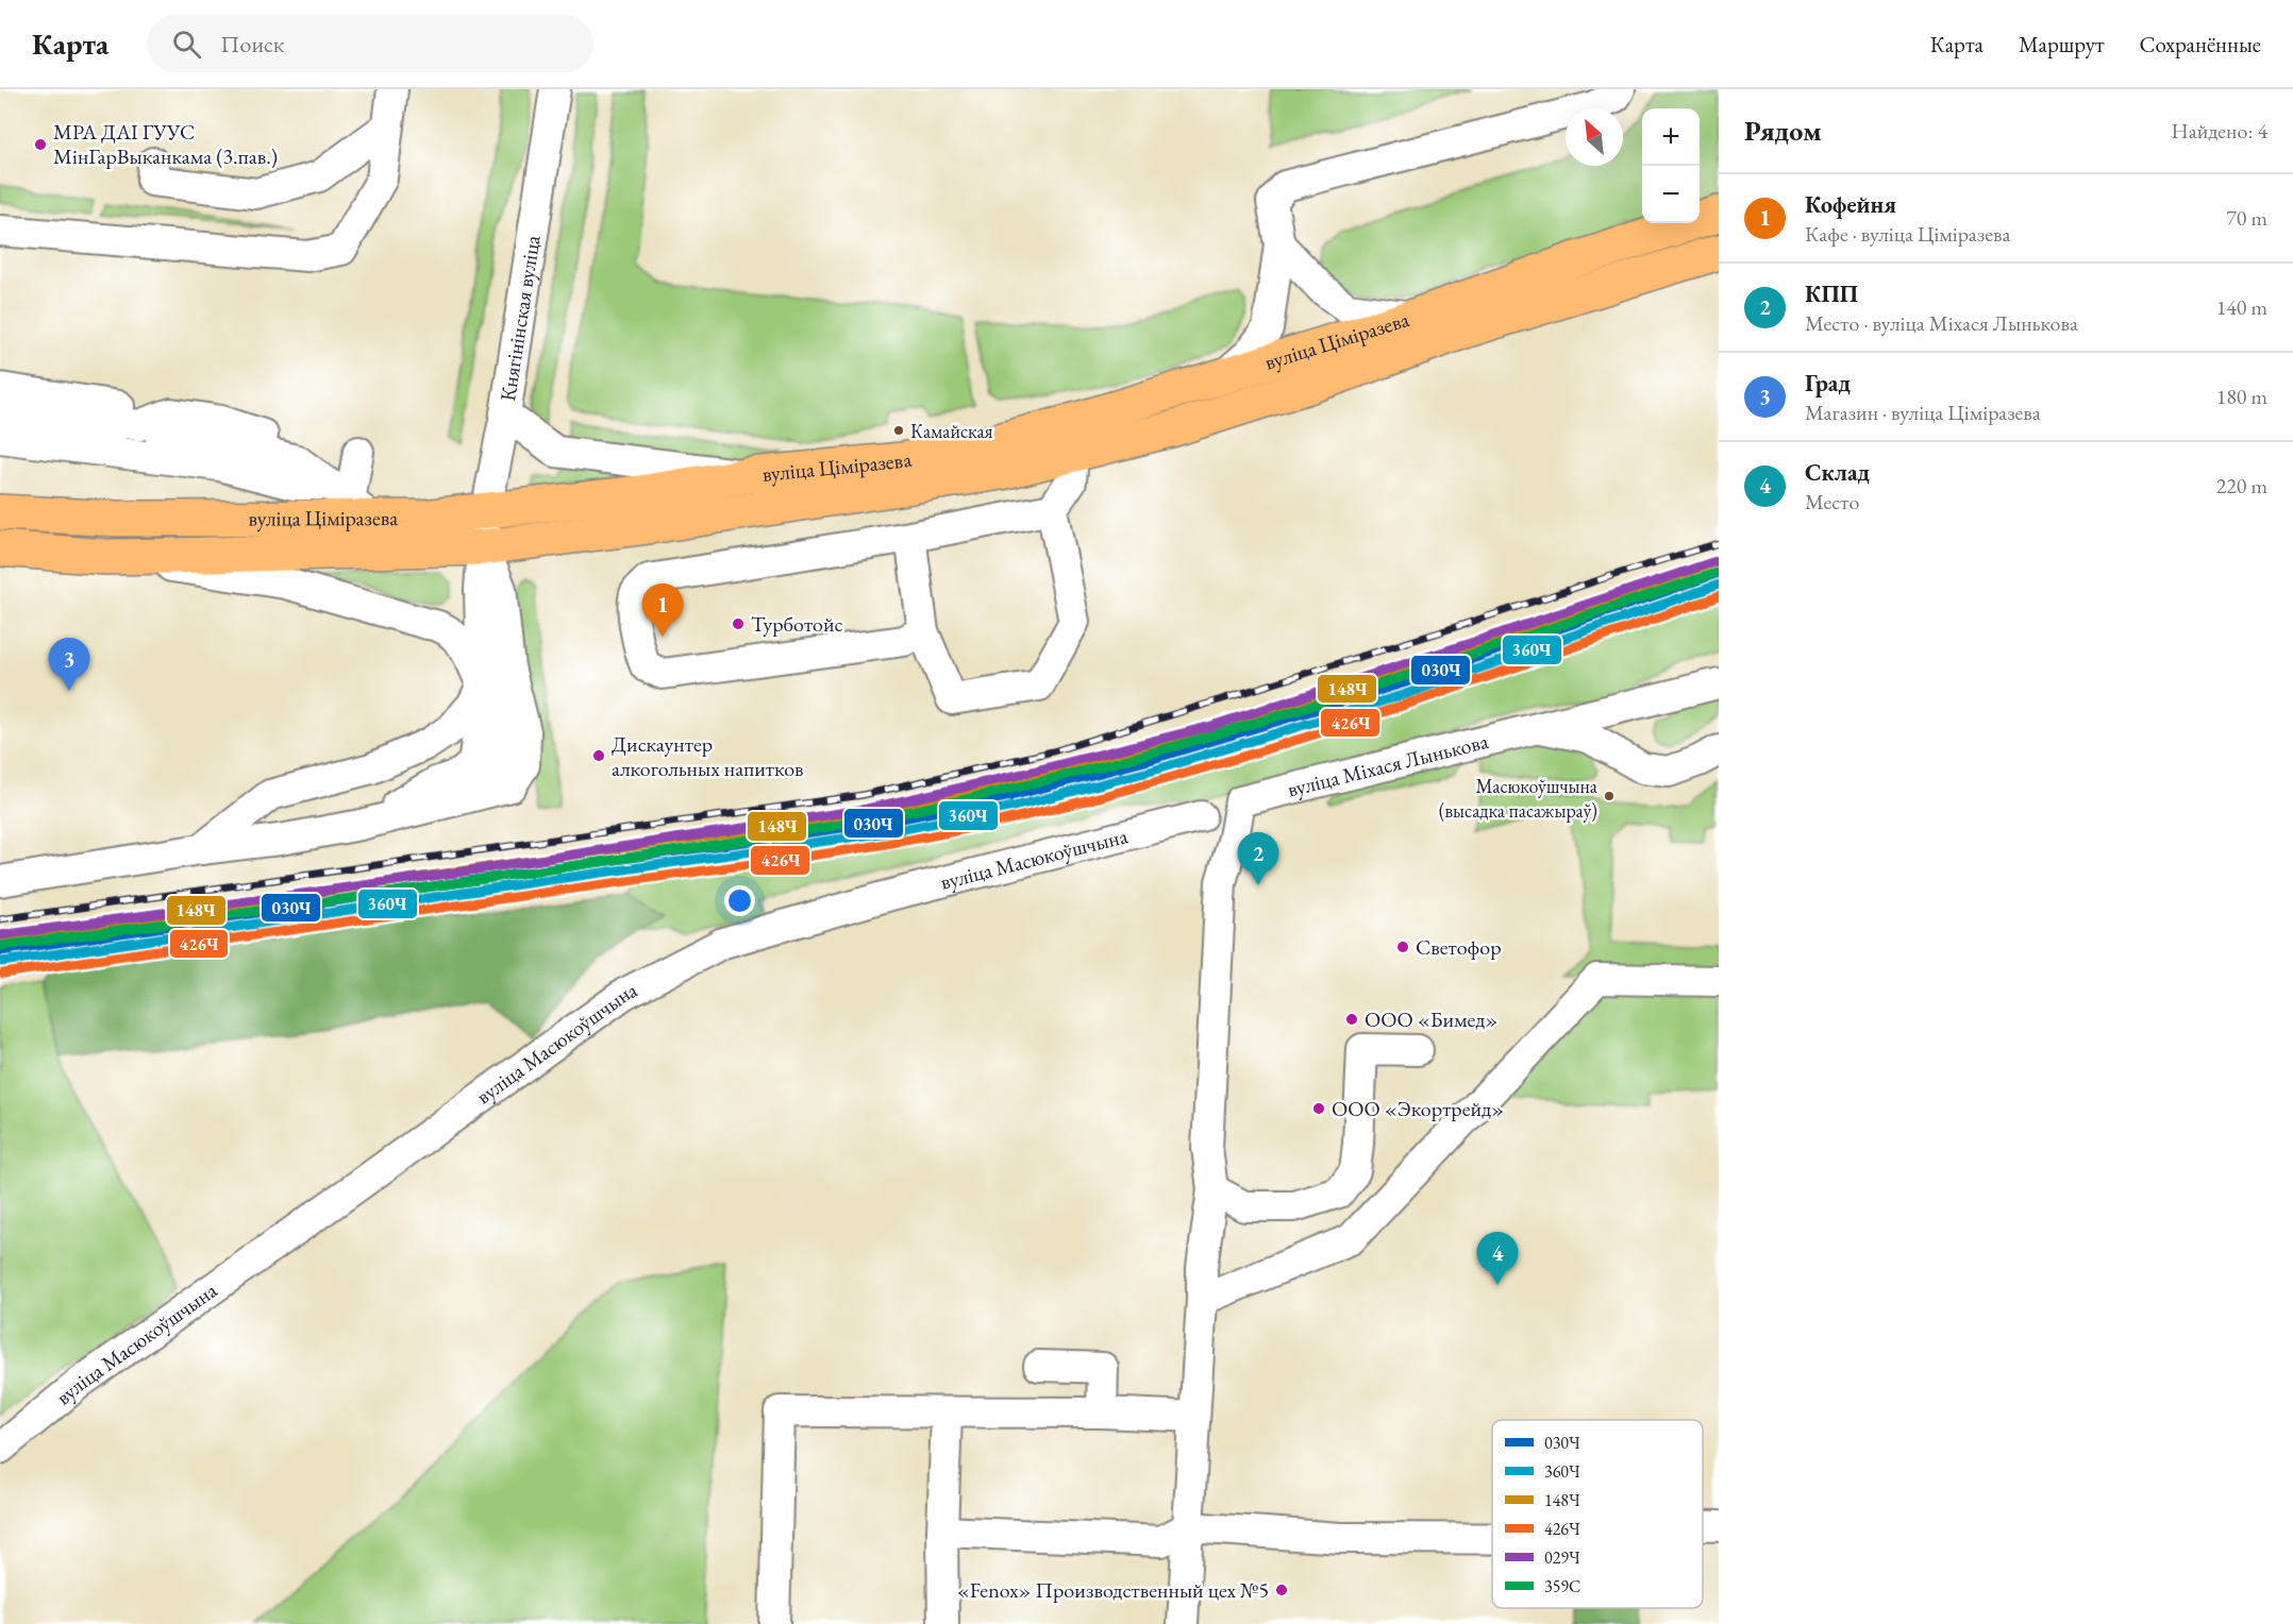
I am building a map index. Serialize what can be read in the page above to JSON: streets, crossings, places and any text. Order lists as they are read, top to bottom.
{
  "streets": {
    "main road": ["вуліца Ціміразева"],
    "street": ["Княгінінская вуліца", "вуліца Міхася Лынькова", "вуліца Масюкоўшчына"]
  },
  "crossings": [
    ["Княгінінская вуліца", "вуліца Ціміразева"]
  ],
  "places": [
    "МРА ДАІ ГУУС МінГарВыканкама (3.пав.)",
    "Камайская",
    "Турботойс",
    "Дискаунтер алкогольных напитков",
    "Масюкоўшчына (высадка пасажыраў)",
    "Светофор",
    "ООО «Бимед»",
    "ООО «Экортрейд»",
    "«Fenox» Производственный цех №5"
  ],
  "lines": [
    "transit line 029Ч",
    "transit line 148Ч",
    "transit line 359С",
    "transit line 030Ч",
    "transit line 360Ч",
    "transit line 426Ч"
  ],
  "legend": [
    "030Ч",
    "360Ч",
    "148Ч",
    "426Ч",
    "029Ч",
    "359С"
  ],
  "north": "top left",
  "page": {
    "header": "Карта",
    "search": "Поиск",
    "nav": ["Карта", "Маршрут", "Сохранённые"],
    "heading": ["Рядом", "Найдено: 4"],
    "map_buttons": ["+", "−"],
    "list": [
      {
        "mark": "1",
        "name": "Кофейня",
        "note": "Кафе · вуліца Ціміразева",
        "value": "70 m"
      },
      {
        "mark": "2",
        "name": "КПП",
        "note": "Место · вуліца Міхася Лынькова",
        "value": "140 m"
      },
      {
        "mark": "3",
        "name": "Град",
        "note": "Магазин · вуліца Ціміразева",
        "value": "180 m"
      },
      {
        "mark": "4",
        "name": "Склад",
        "note": "Место",
        "value": "220 m"
      }
    ],
    "pins": [
      "1",
      "3",
      "2",
      "4"
    ]
  }
}
